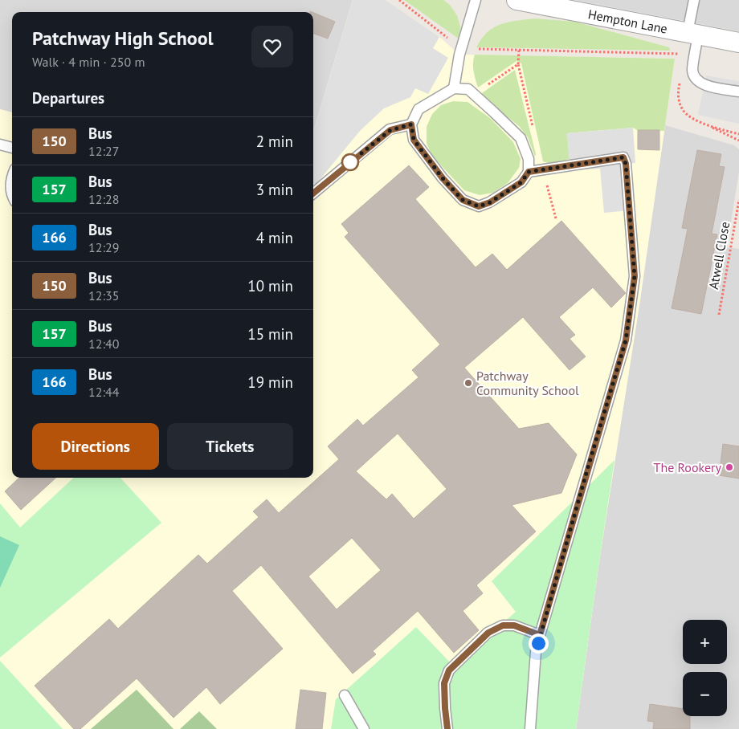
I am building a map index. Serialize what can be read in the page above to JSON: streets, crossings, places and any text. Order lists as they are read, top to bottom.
{
  "streets": {
    "street": ["Hempton Lane"],
    "path": ["Atwell Close"]
  },
  "places": ["Patchway Community School", "The Rookery"],
  "lines": ["bus line 150"],
  "page": {
    "heading": [
      ["Patchway High School", "Walk · 4 min · 250 m"],
      "Departures"
    ],
    "list": [
      {
        "mark": "150",
        "name": "Bus",
        "note": "12:27",
        "value": "2 min"
      },
      {
        "mark": "157",
        "name": "Bus",
        "note": "12:28",
        "value": "3 min"
      },
      {
        "mark": "166",
        "name": "Bus",
        "note": "12:29",
        "value": "4 min"
      },
      {
        "mark": "150",
        "name": "Bus",
        "note": "12:35",
        "value": "10 min"
      },
      {
        "mark": "157",
        "name": "Bus",
        "note": "12:40",
        "value": "15 min"
      },
      {
        "mark": "166",
        "name": "Bus",
        "note": "12:44",
        "value": "19 min"
      }
    ],
    "buttons": ["Directions", "Tickets"],
    "map_buttons": ["+", "−"]
  }
}
